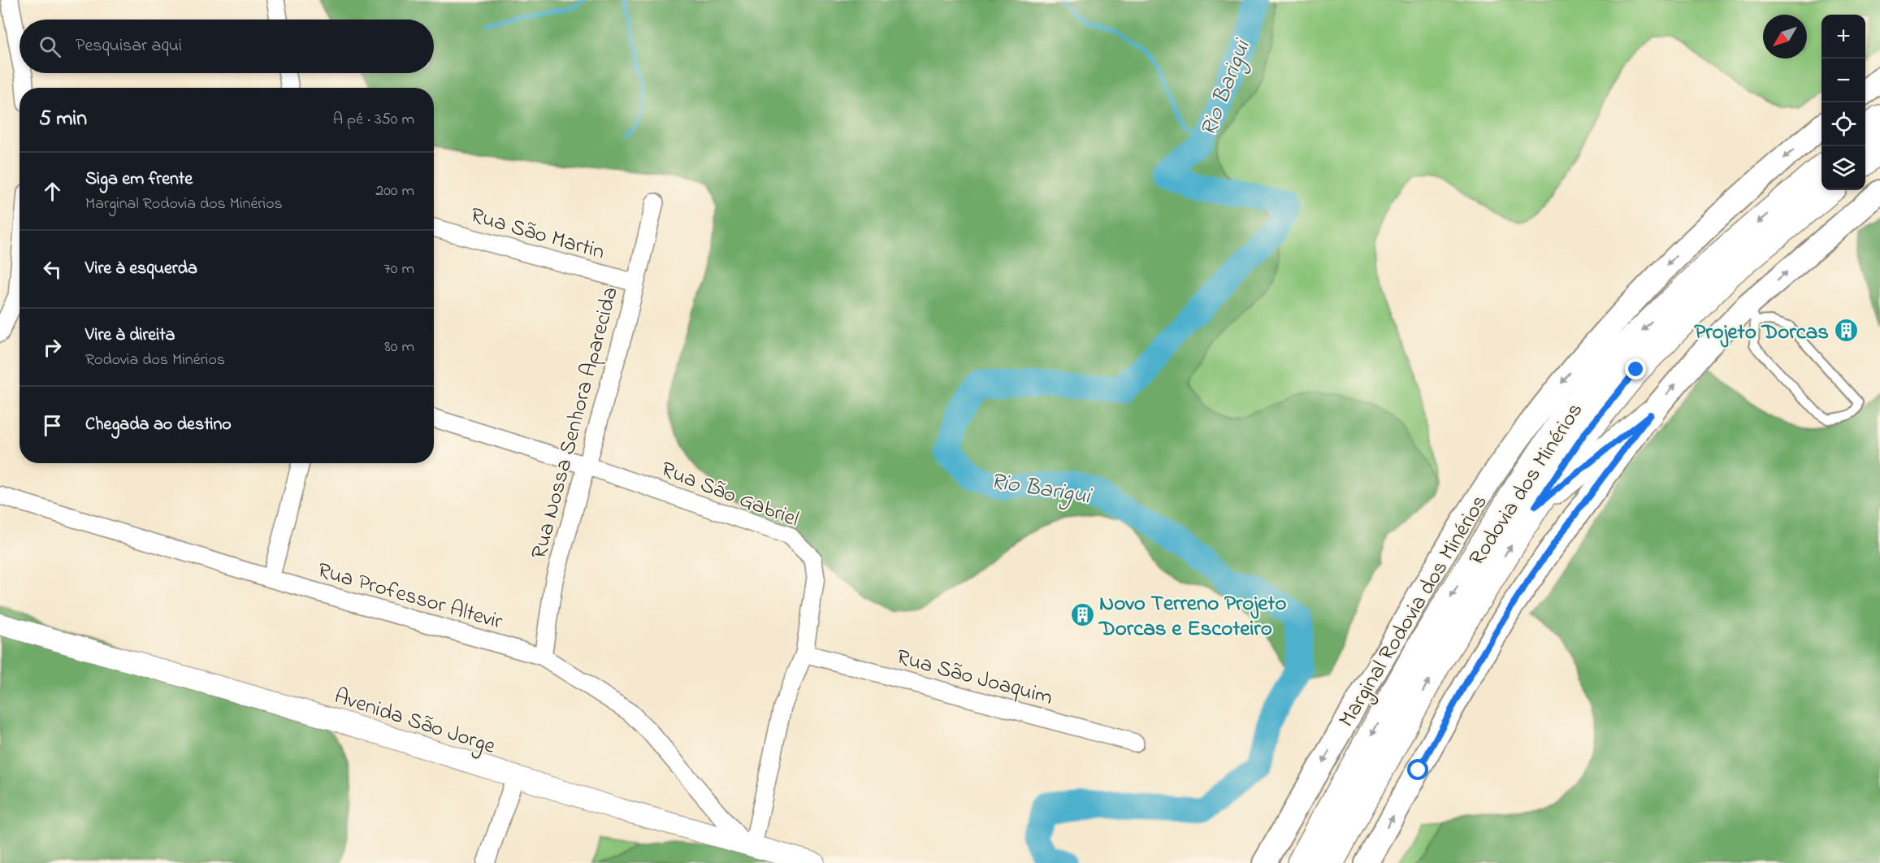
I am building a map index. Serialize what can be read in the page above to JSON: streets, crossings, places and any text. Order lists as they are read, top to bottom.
{
  "streets": {
    "main road": ["Rodovia dos Minérios", "Marginal Rodovia dos Minérios"],
    "street": [
      "Rua São Martin",
      "Rua Nossa Senhora Aparecida",
      "Rua São Gabriel",
      "Rua Professor Altevir",
      "Rua São Joaquim",
      "Avenida São Jorge"
    ]
  },
  "crossings": [
    ["Rua São Martin", "Rua Nossa Senhora Aparecida"],
    ["Rua Nossa Senhora Aparecida", "Rua São Gabriel"],
    ["Rua Nossa Senhora Aparecida", "Rua Professor Altevir"],
    ["Rua São Gabriel", "Rua Professor Altevir"],
    ["Rua São Gabriel", "Rua São Joaquim"],
    ["Rua São Gabriel", "Avenida São Jorge"],
    ["Rua Professor Altevir", "Avenida São Jorge"]
  ],
  "water": ["Rio Barigui"],
  "places": {
    "building": ["Projeto Dorcas", "Novo Terreno Projeto Dorcas e Escoteiro"]
  },
  "north": "bottom left",
  "page": {
    "map_buttons": ["+", "−"],
    "search": "Pesquisar aqui",
    "heading": ["5 min", "A pé · 350 m"],
    "list": [
      ["Siga em frente", "Marginal Rodovia dos Minérios", "200 m"],
      ["Vire à esquerda", "70 m"],
      ["Vire à direita", "Rodovia dos Minérios", "80 m"],
      "Chegada ao destino"
    ]
  }
}
